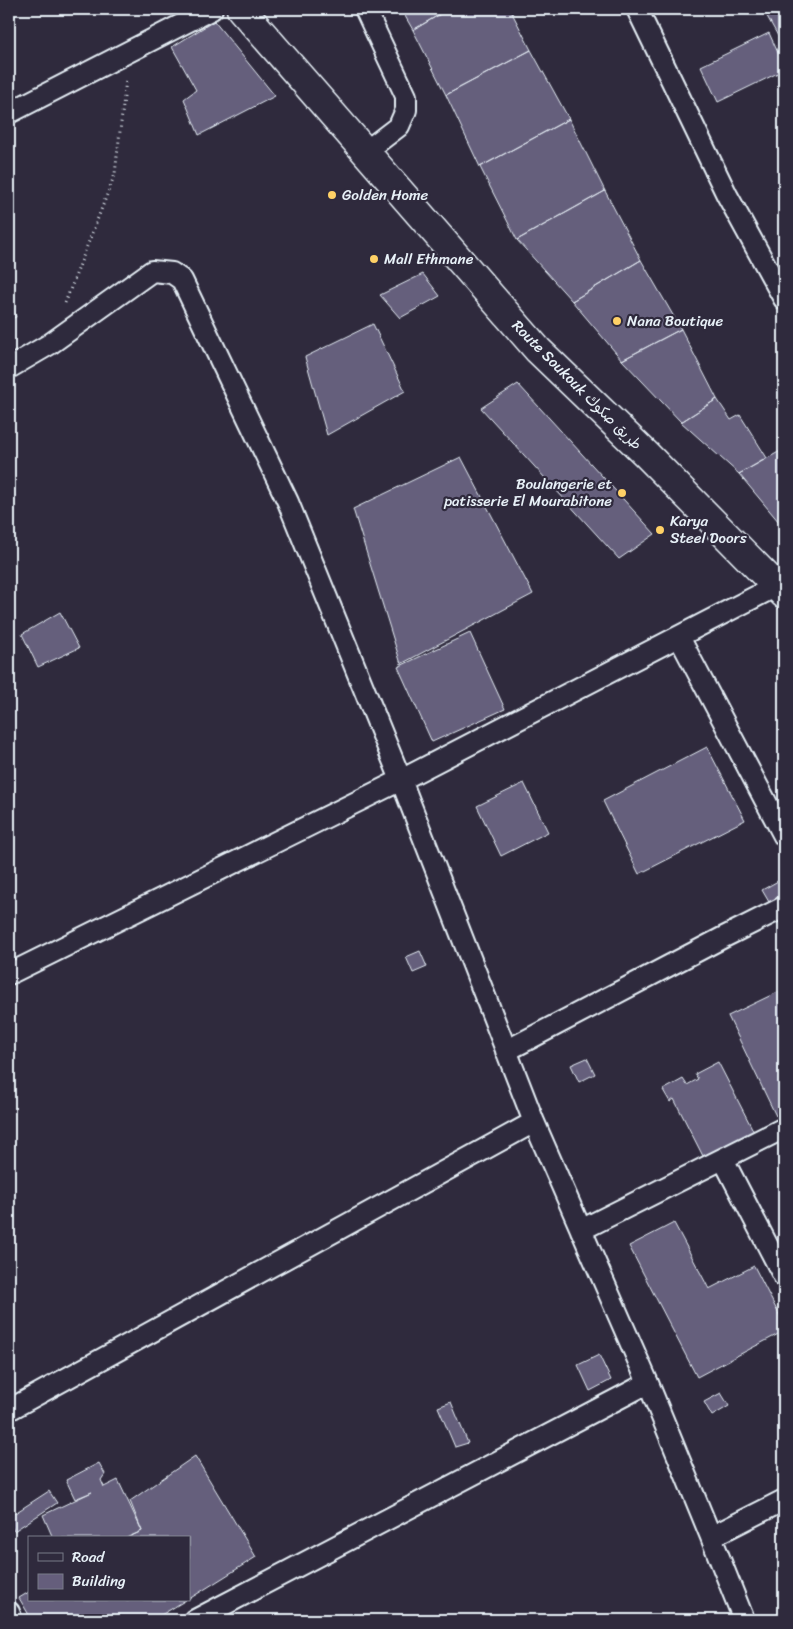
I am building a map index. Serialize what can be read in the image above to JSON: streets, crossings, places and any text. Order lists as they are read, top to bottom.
{
  "streets": {
    "street": ["Route Soukouk طريق صكوك"]
  },
  "places": [
    "Golden Home",
    "Mall Ethmane",
    "Nana Boutique",
    "Boulangerie et patisserie El Mourabitone",
    "Karya Steel Doors"
  ],
  "legend": ["Road", "Building"]
}
